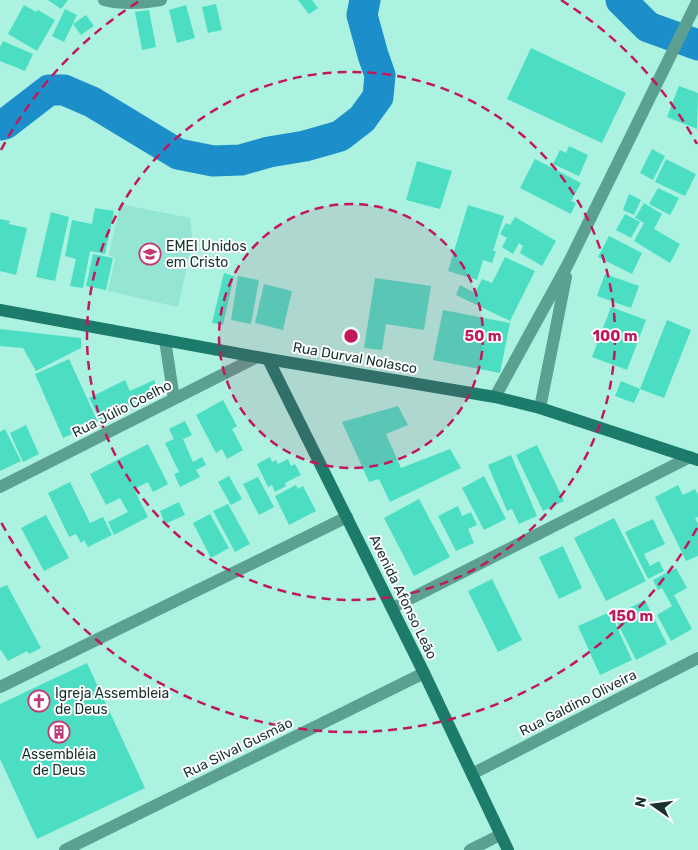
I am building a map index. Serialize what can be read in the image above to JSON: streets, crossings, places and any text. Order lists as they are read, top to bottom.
{
  "streets": {
    "street": [
      "Rua Durval Nolasco",
      "Rua Júlio Coelho",
      "Avenida Afonso Leão",
      "Rua Galdino Oliveira",
      "Rua Silval Gusmão"
    ]
  },
  "crossings": [
    ["Rua Durval Nolasco", "Rua Júlio Coelho"],
    ["Rua Durval Nolasco", "Avenida Afonso Leão"],
    ["Rua Júlio Coelho", "Avenida Afonso Leão"],
    ["Avenida Afonso Leão", "Rua Galdino Oliveira"],
    ["Avenida Afonso Leão", "Rua Silval Gusmão"]
  ],
  "places": {
    "school or university": ["EMEI Unidos em Cristo"],
    "church": ["Igreja Assembleia de Deus"],
    "building": ["Assembléia de Deus"]
  },
  "north": "left",
  "rings": ["50 m", "100 m", "150 m"]
}
